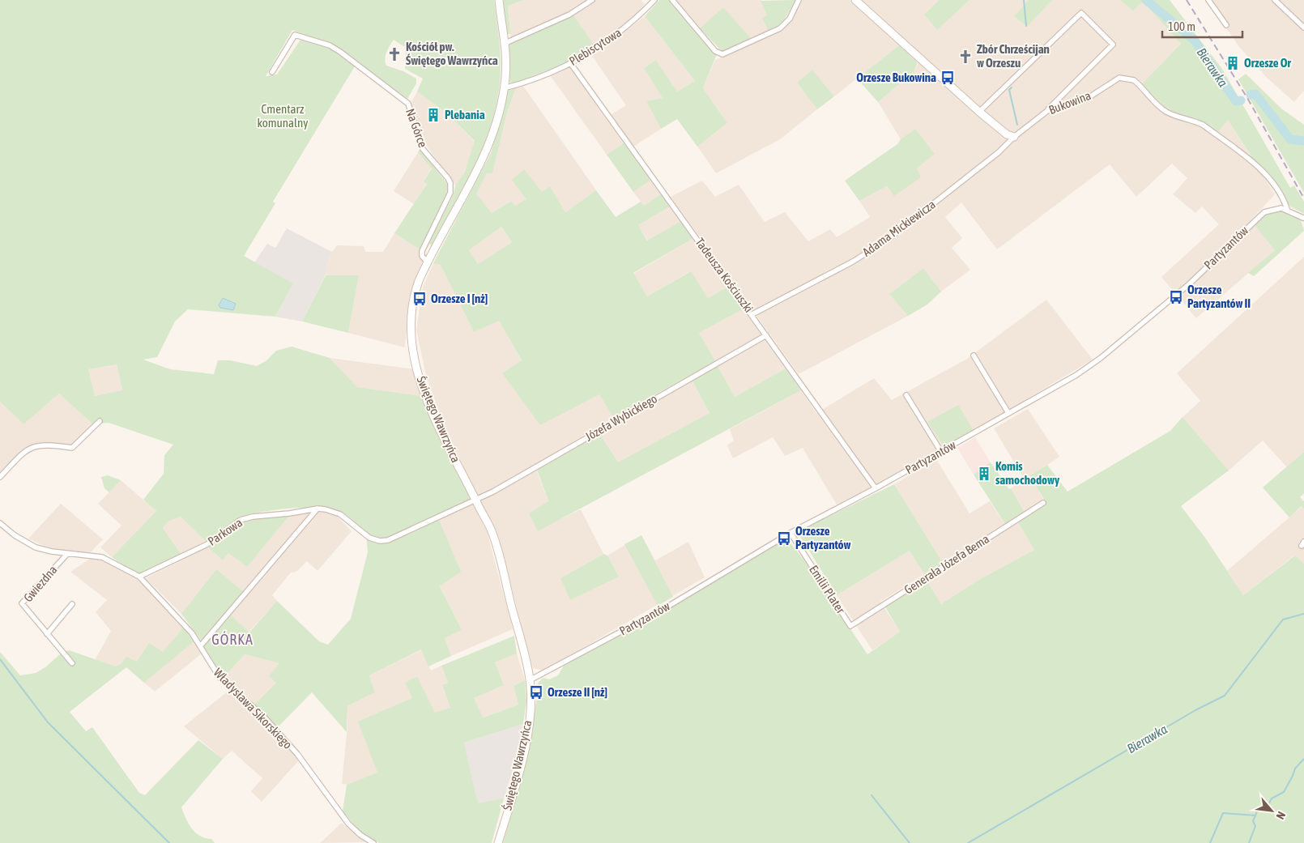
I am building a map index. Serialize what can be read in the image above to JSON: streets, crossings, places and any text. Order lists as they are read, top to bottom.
{
  "streets": {
    "street": [
      "Plebiscytowa",
      "Bukowina",
      "Na Górce",
      "Adama Mickiewicza",
      "Partyzantów",
      "Tadeusza Kościuszki",
      "Józefa Wybickiego",
      "Świętego Wawrzyńca",
      "Parkowa",
      "Generała Józefa Bema",
      "Gwiezdna",
      "Emilii Plater",
      "Władysława Sikorskiego"
    ]
  },
  "crossings": [
    ["Plebiscytowa", "Tadeusza Kościuszki"],
    ["Plebiscytowa", "Świętego Wawrzyńca"],
    ["Bukowina", "Adama Mickiewicza"],
    ["Bukowina", "Partyzantów"],
    ["Na Górce", "Świętego Wawrzyńca"],
    ["Adama Mickiewicza", "Tadeusza Kościuszki"],
    ["Partyzantów", "Tadeusza Kościuszki"],
    ["Partyzantów", "Świętego Wawrzyńca"],
    ["Partyzantów", "Emilii Plater"],
    ["Tadeusza Kościuszki", "Józefa Wybickiego"],
    ["Józefa Wybickiego", "Świętego Wawrzyńca"],
    ["Józefa Wybickiego", "Parkowa"],
    ["Świętego Wawrzyńca", "Parkowa"],
    ["Parkowa", "Władysława Sikorskiego"],
    ["Generała Józefa Bema", "Emilii Plater"],
    ["Gwiezdna", "Władysława Sikorskiego"]
  ],
  "districts": ["GÓRKA"],
  "water": ["Bierawka"],
  "parks": ["Cmentarz komunalny"],
  "places": {
    "church": ["Kościół pw. Świętego Wawrzyńca", "Zbór Chrześcijan w Orzeszu"],
    "building": ["Orzesze Or", "Plebania", "Komis samochodowy"],
    "bus stop": [
      "Orzesze Bukowina",
      "Orzesze Partyzantów II",
      "Orzesze I [nż]",
      "Orzesze Partyzantów",
      "Orzesze II [nż]"
    ]
  },
  "scale_bar": "100 m",
  "north": "bottom right"
}
